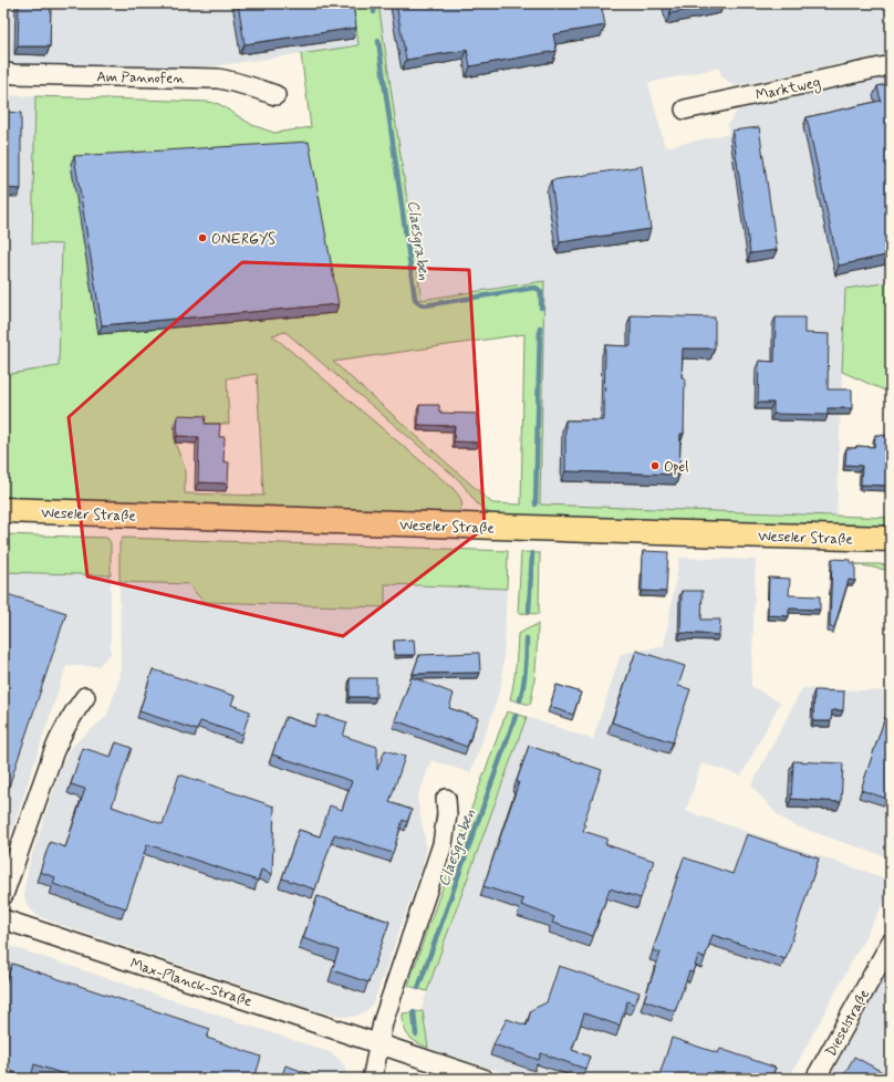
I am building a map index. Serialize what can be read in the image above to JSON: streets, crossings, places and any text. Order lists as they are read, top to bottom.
{
  "streets": {
    "main road": ["Weseler Straße"],
    "street": [
      "Am Pannofen",
      "Marktweg",
      "Max-Planck-Straße",
      "Dieselstraße"
    ]
  },
  "water": ["Claesgraben"],
  "places": ["ONERGYS", "Opel"]
}
